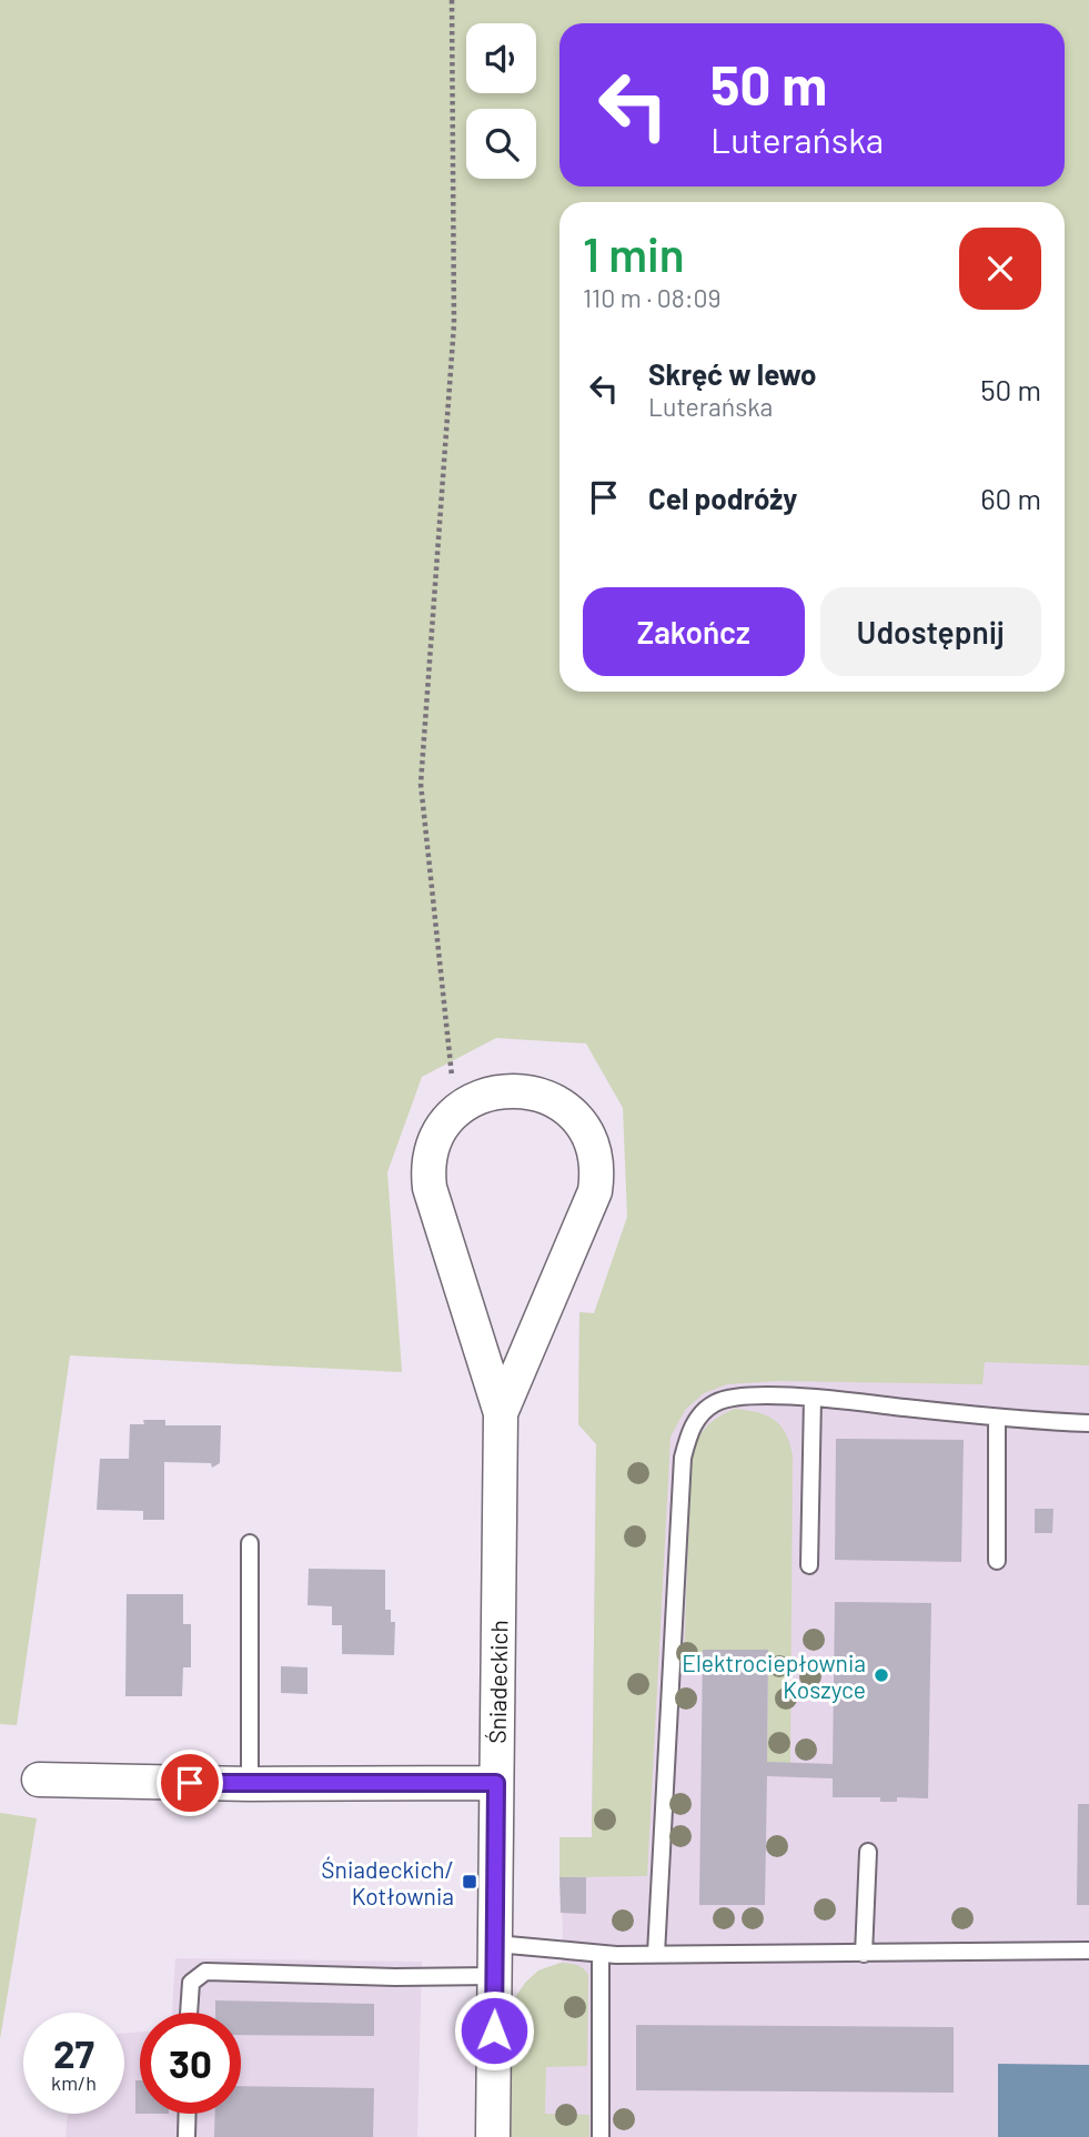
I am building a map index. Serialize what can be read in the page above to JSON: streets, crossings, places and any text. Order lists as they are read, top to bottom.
{
  "streets": {
    "street": ["Śniadeckich"]
  },
  "places": {
    "other": ["Elektrociepłownia Koszyce"],
    "transit": ["Śniadeckich/ Kotłownia"]
  },
  "page": {
    "turn": ["50 m", "Luterańska"],
    "heading": ["1 min", "110 m · 08:09"],
    "list": [
      {
        "name": "Skręć w lewo",
        "note": "Luterańska",
        "value": "50 m"
      },
      {
        "name": "Cel podróży",
        "value": "60 m"
      }
    ],
    "buttons": ["Zakończ", "Udostępnij"],
    "speed": "27 km/h",
    "limit": "30"
  }
}
